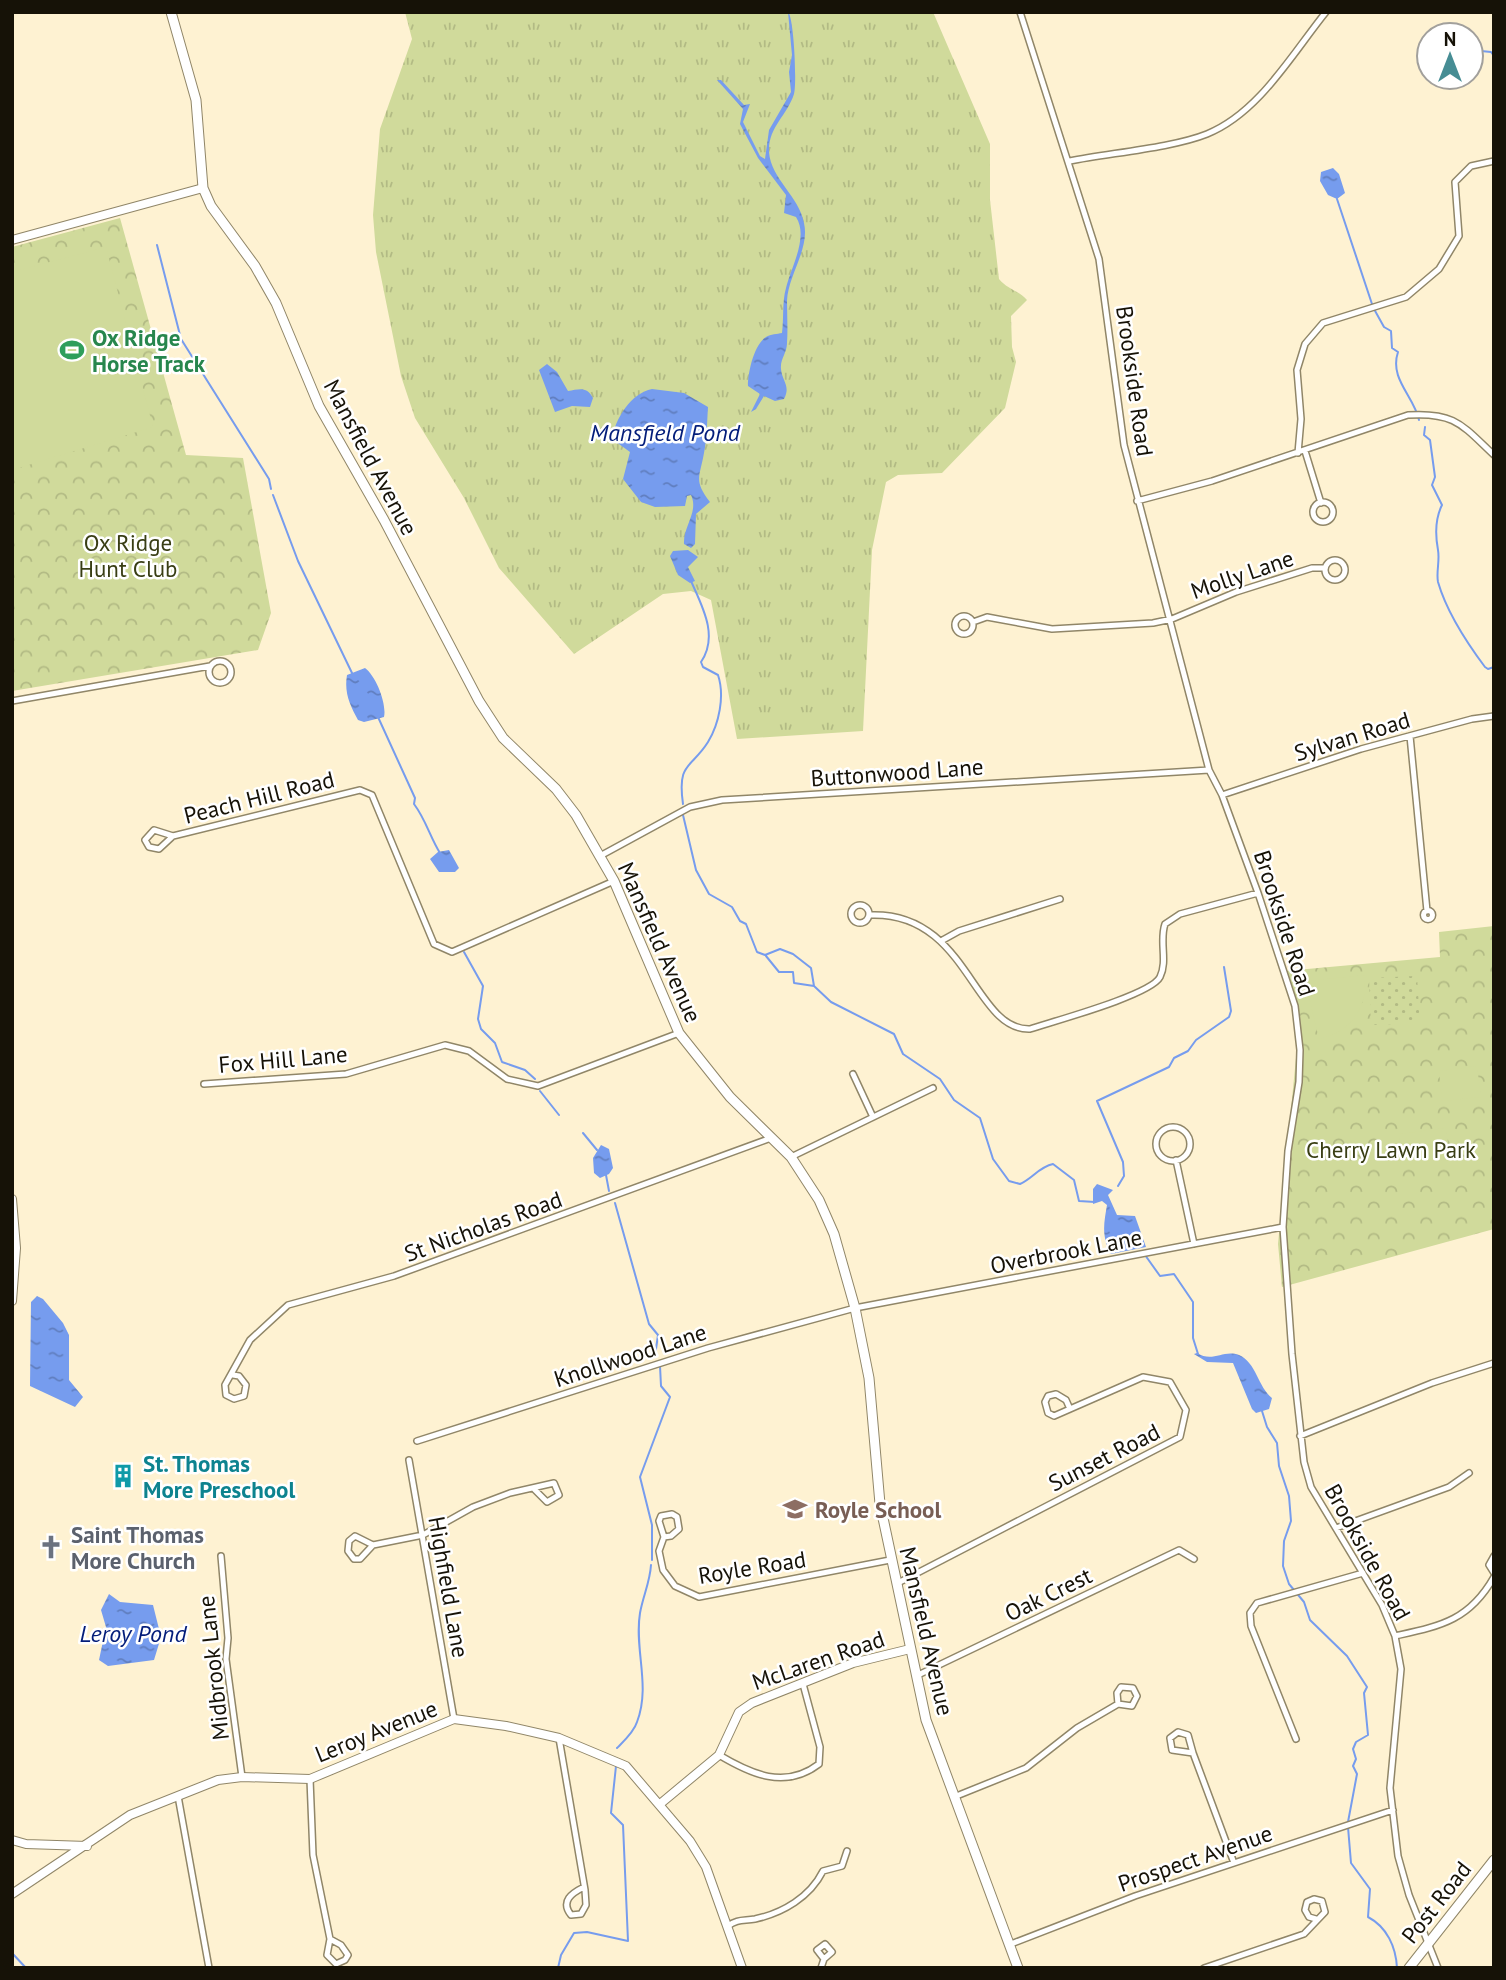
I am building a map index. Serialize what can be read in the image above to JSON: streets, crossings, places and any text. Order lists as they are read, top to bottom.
{
  "streets": {
    "main road": ["Mansfield Avenue", "Post Road"],
    "street": [
      "Brookside Road",
      "Molly Lane",
      "Sylvan Road",
      "Buttonwood Lane",
      "Peach Hill Road",
      "Fox Hill Lane",
      "St Nicholas Road",
      "Overbrook Lane",
      "Knollwood Lane",
      "Sunset Road",
      "Royle Road",
      "Highfield Lane",
      "Oak Crest",
      "McLaren Road",
      "Midbrook Lane",
      "Leroy Avenue",
      "Prospect Avenue"
    ]
  },
  "crossings": [
    ["Brookside Road", "Molly Lane"],
    ["Brookside Road", "Sylvan Road"],
    ["Brookside Road", "Buttonwood Lane"],
    ["Brookside Road", "Overbrook Lane"],
    ["Brookside Road", "Prospect Avenue"],
    ["Brookside Road", "Post Road"],
    ["Mansfield Avenue", "Buttonwood Lane"],
    ["Mansfield Avenue", "Peach Hill Road"],
    ["Mansfield Avenue", "Fox Hill Lane"],
    ["Mansfield Avenue", "St Nicholas Road"],
    ["Mansfield Avenue", "Overbrook Lane"],
    ["Mansfield Avenue", "Knollwood Lane"],
    ["Mansfield Avenue", "Sunset Road"],
    ["Mansfield Avenue", "Royle Road"],
    ["Mansfield Avenue", "Oak Crest"],
    ["Mansfield Avenue", "McLaren Road"],
    ["Mansfield Avenue", "Prospect Avenue"],
    ["Overbrook Lane", "Knollwood Lane"],
    ["Highfield Lane", "Leroy Avenue"],
    ["McLaren Road", "Leroy Avenue"],
    ["Midbrook Lane", "Leroy Avenue"]
  ],
  "water": ["Mansfield Pond", "Leroy Pond"],
  "parks": ["Ox Ridge Hunt Club", "Cherry Lawn Park"],
  "places": {
    "sports": ["Ox Ridge Horse Track"],
    "building": ["St. Thomas More Preschool"],
    "school or university": ["Royle School"],
    "church": ["Saint Thomas More Church"]
  },
  "north": "top"
}
